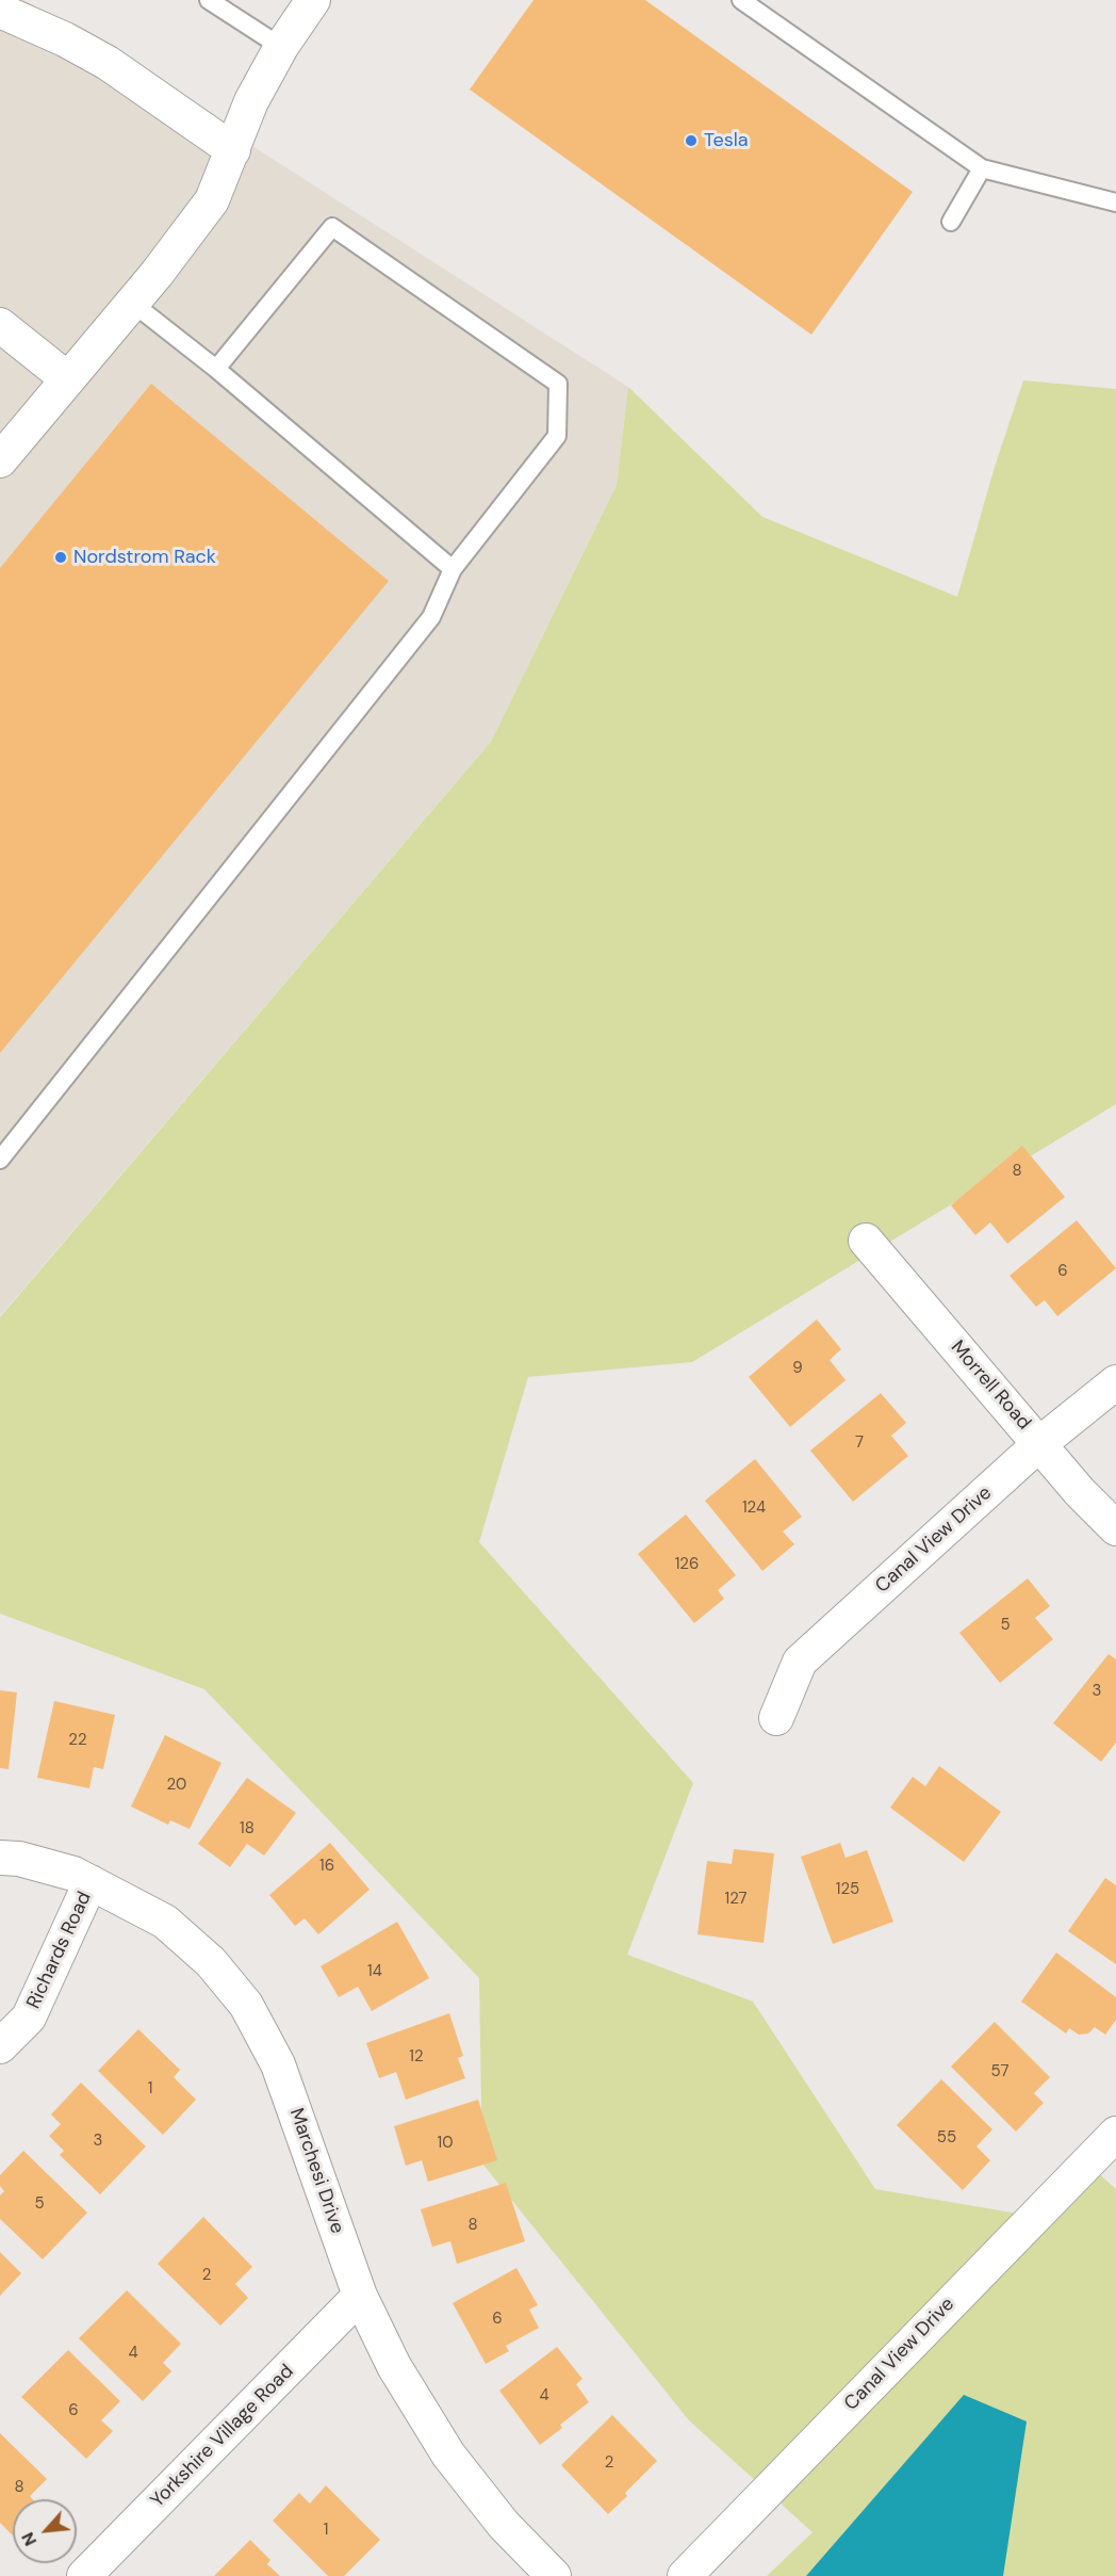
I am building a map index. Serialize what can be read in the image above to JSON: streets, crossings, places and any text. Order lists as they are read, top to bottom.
{
  "streets": {
    "street": [
      "Morrell Road",
      "Canal View Drive",
      "Richards Road",
      "Marchesi Drive",
      "Yorkshire Village Road"
    ]
  },
  "crossings": [
    ["Morrell Road", "Canal View Drive"],
    ["Richards Road", "Marchesi Drive"],
    ["Marchesi Drive", "Yorkshire Village Road"]
  ],
  "places": ["Tesla", "Nordstrom Rack"],
  "house_numbers": [
    "8",
    "6",
    "9",
    "7",
    "124",
    "126",
    "5",
    "3",
    "22",
    "20",
    "18",
    "16",
    "125",
    "127",
    "14",
    "12",
    "57",
    "1",
    "55",
    "3",
    "10",
    "5",
    "8",
    "2",
    "6",
    "4",
    "4",
    "6",
    "2",
    "8",
    "1"
  ],
  "north": "bottom left"
}
